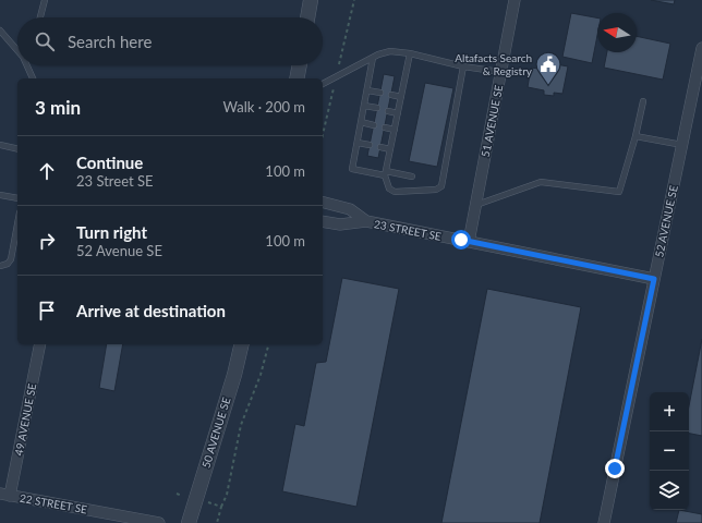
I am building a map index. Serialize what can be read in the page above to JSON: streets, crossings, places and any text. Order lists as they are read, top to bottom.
{
  "streets": {
    "street": [
      "51 AVENUE SE",
      "52 AVENUE SE",
      "23 STREET SE",
      "49 AVENUE SE",
      "50 AVENUE SE",
      "22 STREET SE"
    ]
  },
  "crossings": [
    ["51 AVENUE SE", "23 STREET SE"],
    ["52 AVENUE SE", "23 STREET SE"],
    ["49 AVENUE SE", "22 STREET SE"]
  ],
  "places": {
    "public building": ["Altafacts Search & Registry"]
  },
  "north": "left",
  "page": {
    "search": "Search here",
    "heading": ["3 min", "Walk · 200 m"],
    "list": [
      ["Continue", "23 Street SE", "100 m"],
      ["Turn right", "52 Avenue SE", "100 m"],
      "Arrive at destination"
    ],
    "map_buttons": ["+", "−"]
  }
}
